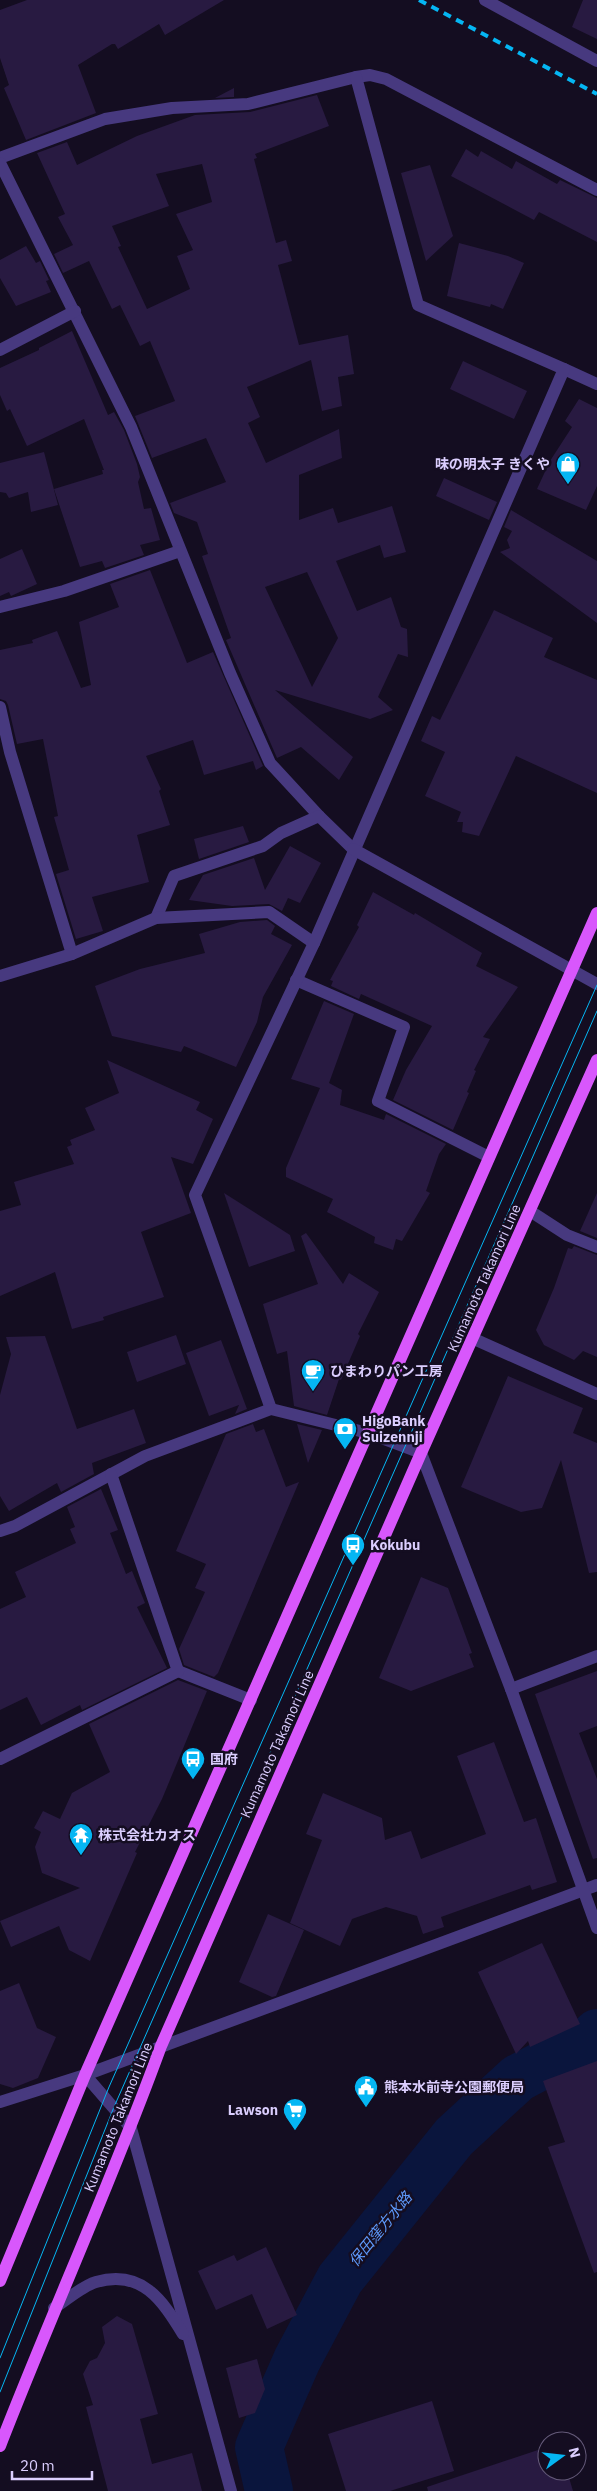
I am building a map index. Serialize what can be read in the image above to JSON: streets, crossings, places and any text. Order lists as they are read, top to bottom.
{
  "streets": {
    "main road": ["Kumamoto Takamori Line"]
  },
  "water": ["保田窪方水路"],
  "places": {
    "shop": ["味の明太子 きくや"],
    "cafe": ["ひまわりパン工房"],
    "bank": ["HigoBank Suizennji"],
    "bus stop": ["Kokubu", "国府"],
    "temple": ["株式会社カオス"],
    "public building": ["熊本水前寺公園郵便局"],
    "supermarket": ["Lawson"]
  },
  "scale_bar": "20 m",
  "north": "right"
}
